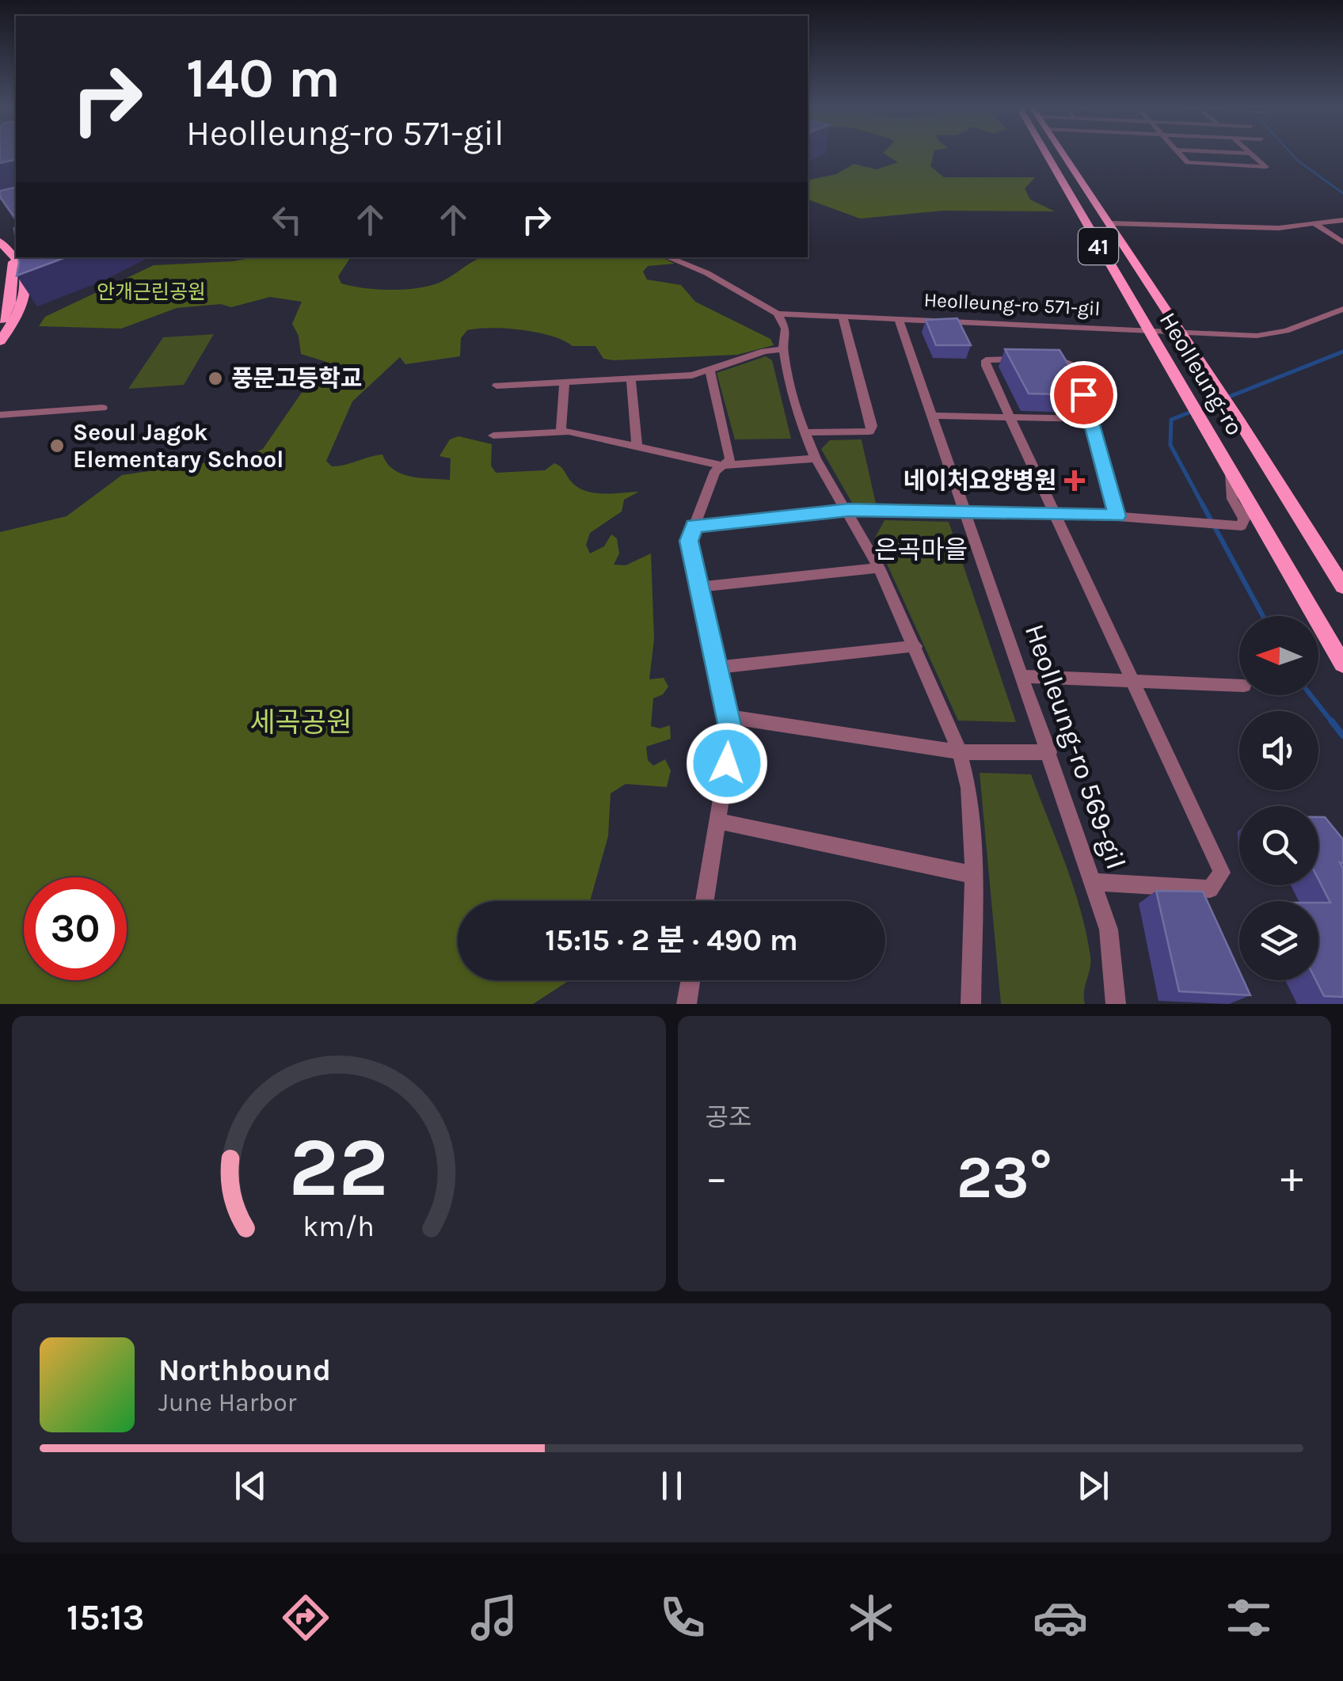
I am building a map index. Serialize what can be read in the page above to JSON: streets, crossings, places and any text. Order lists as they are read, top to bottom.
{
  "streets": {
    "main road": ["41", "Heolleung-ro"],
    "street": ["Heolleung-ro 571-gil", "Heolleung-ro 569-gil"]
  },
  "crossings": [
    ["Heolleung-ro 571-gil", "Heolleung-ro"],
    ["Heolleung-ro 571-gil", "Heolleung-ro 569-gil"]
  ],
  "districts": ["은곡마을"],
  "parks": ["안개근린공원", "세곡공원"],
  "places": {
    "other": ["풍문고등학교", "Seoul Jagok Elementary School"],
    "health": ["네이처요양병원"]
  },
  "north": "left",
  "page": {
    "turn": ["140 m", "Heolleung-ro 571-gil"],
    "limit": "30",
    "trip": "15:15 · 2 분 · 490 m",
    "tile": "공조",
    "heat": ["−", "23°", "+"],
    "song": ["Northbound", "June Harbor"],
    "tabs": "15:13",
    "gauge": ["22", "km/h"]
  }
}
